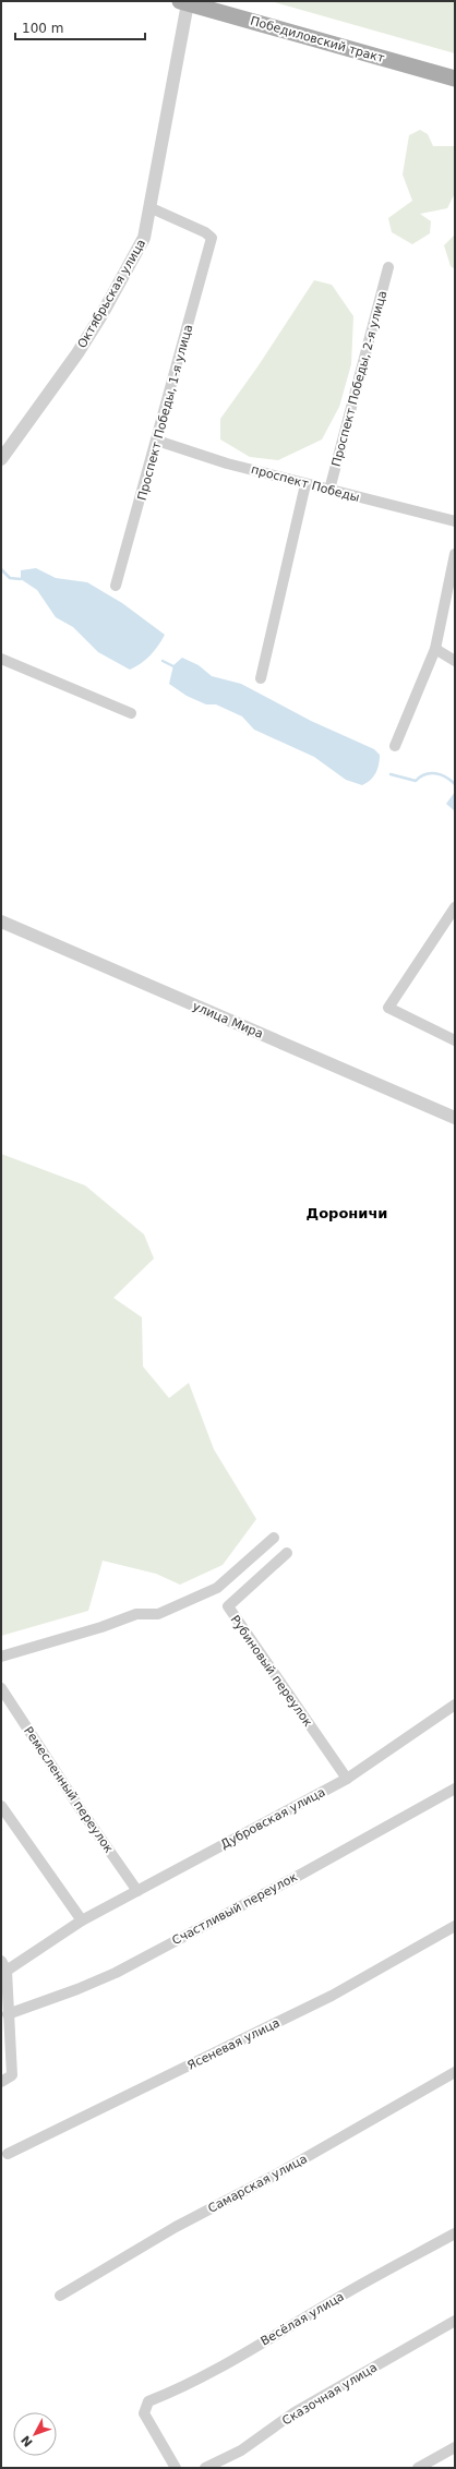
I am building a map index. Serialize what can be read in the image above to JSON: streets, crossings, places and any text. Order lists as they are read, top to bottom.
{
  "streets": {
    "main road": ["Победиловский тракт"],
    "street": [
      "Октябрьская улица",
      "Проспект Победы, 2-я улица",
      "Проспект Победы, 1-я улица",
      "проспект Победы",
      "улица Мира",
      "Рубиновый переулок",
      "Ремесленный переулок",
      "Дубровская улица",
      "Счастливый переулок",
      "Ясеневая улица",
      "Самарская улица",
      "Весёлая улица",
      "Сказочная улица"
    ]
  },
  "crossings": [
    ["Победиловский тракт", "Октябрьская улица"],
    ["Октябрьская улица", "Проспект Победы, 1-я улица"],
    ["Проспект Победы, 2-я улица", "проспект Победы"],
    ["Проспект Победы, 1-я улица", "проспект Победы"],
    ["Рубиновый переулок", "Дубровская улица"],
    ["Ремесленный переулок", "Дубровская улица"]
  ],
  "districts": ["Дороничи"],
  "scale_bar": "100 m",
  "north": "bottom left"
}
